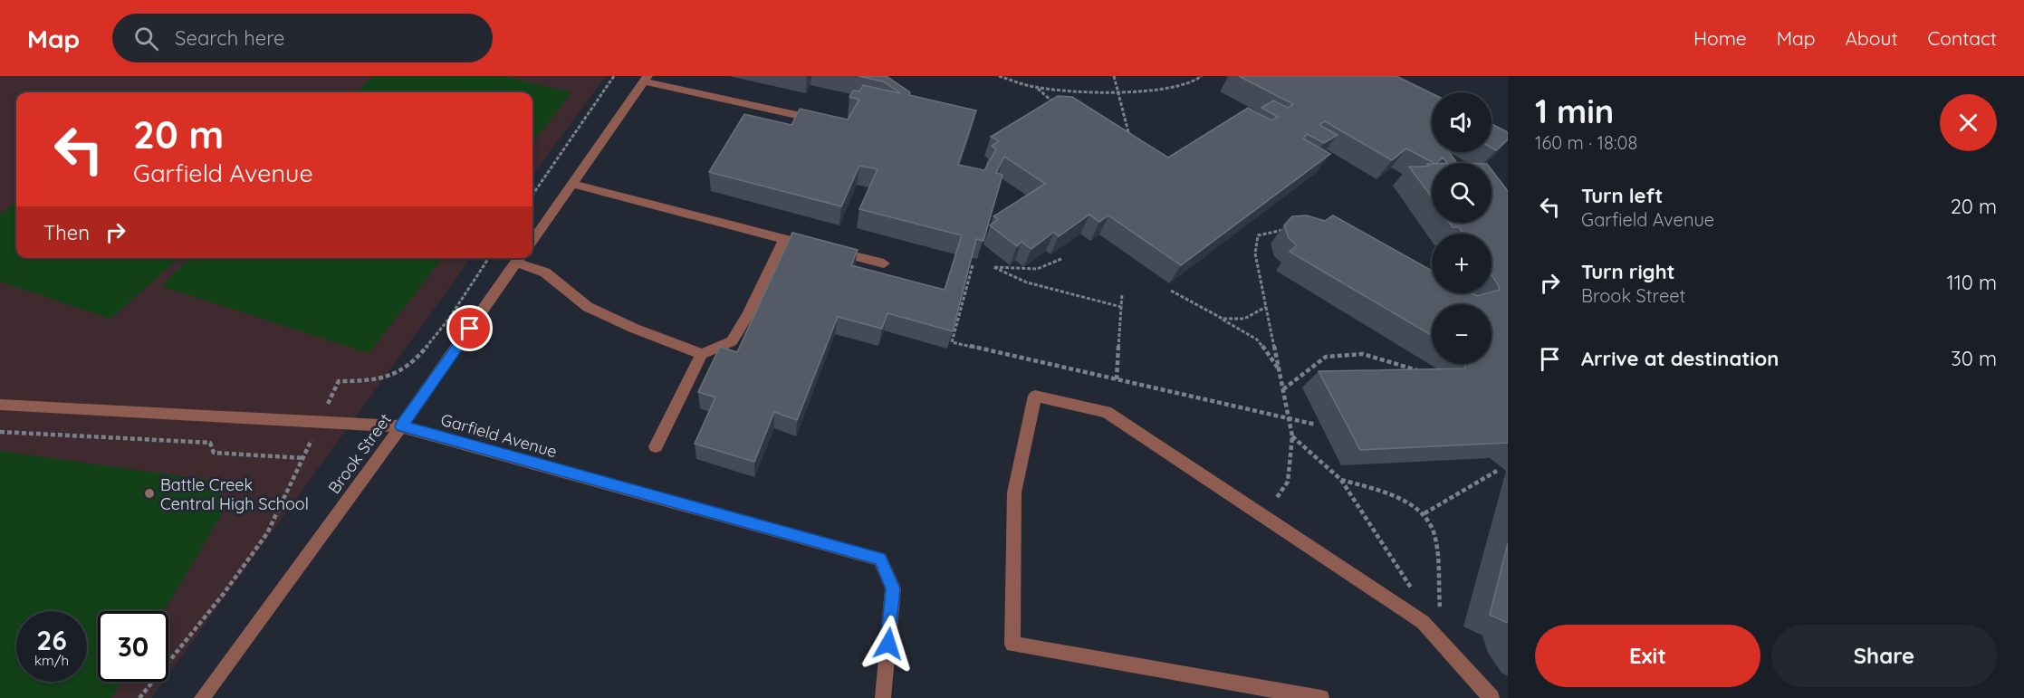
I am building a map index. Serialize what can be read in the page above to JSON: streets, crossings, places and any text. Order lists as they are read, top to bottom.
{
  "streets": {
    "street": ["Garfield Avenue", "Brook Street"]
  },
  "crossings": [
    ["Garfield Avenue", "Brook Street"]
  ],
  "places": ["Battle Creek Central High School"],
  "page": {
    "header": "Map",
    "search": "Search here",
    "nav": [
      "Home",
      "Map",
      "About",
      "Contact"
    ],
    "heading": ["1 min", "160 m · 18:08"],
    "map_buttons": ["+", "−"],
    "turn": ["20 m", "Garfield Avenue"],
    "list": [
      {
        "name": "Turn left",
        "note": "Garfield Avenue",
        "value": "20 m"
      },
      {
        "name": "Turn right",
        "note": "Brook Street",
        "value": "110 m"
      },
      {
        "name": "Arrive at destination",
        "value": "30 m"
      }
    ],
    "then": "Then",
    "speed": "26 km/h",
    "limit": "30",
    "buttons": ["Exit", "Share"]
  }
}
